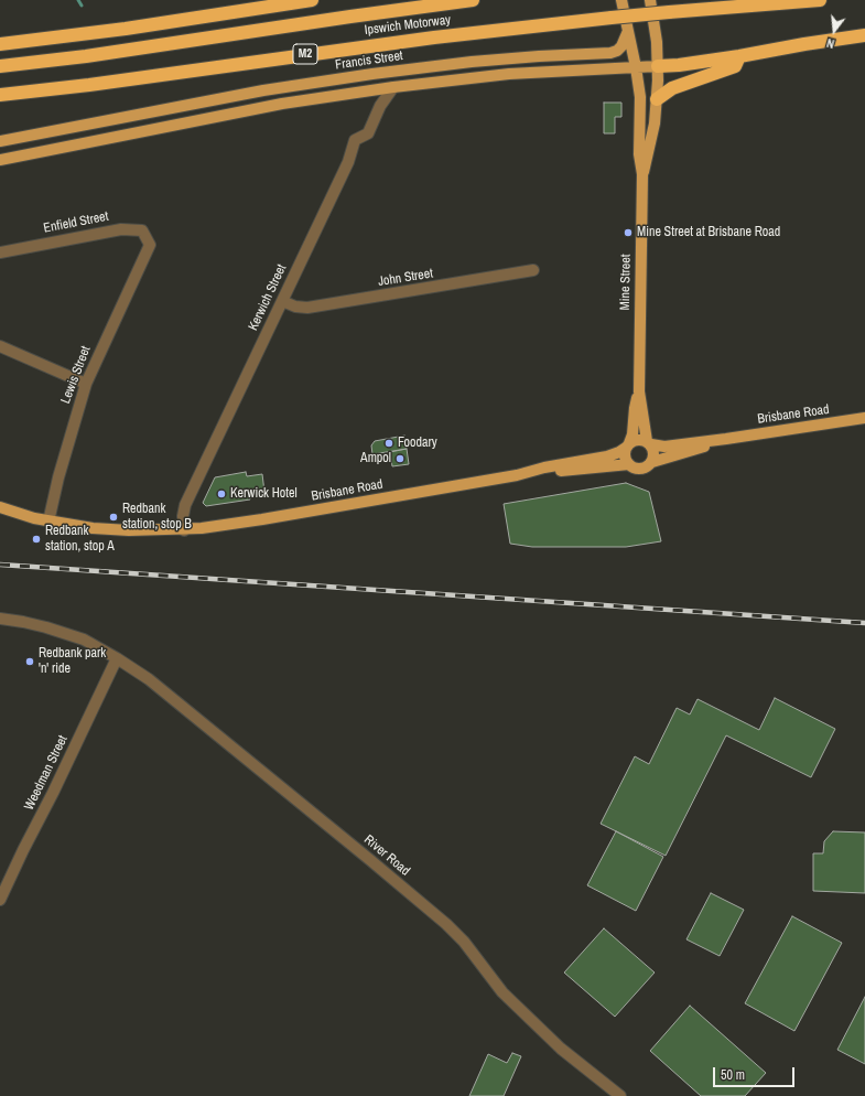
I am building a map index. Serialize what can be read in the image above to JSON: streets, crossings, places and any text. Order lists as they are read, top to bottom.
{
  "streets": {
    "highway": ["Ipswich Motorway", "M2"],
    "main road": ["Francis Street", "Mine Street", "Brisbane Road"],
    "street": [
      "Enfield Street",
      "John Street",
      "Kerwich Street",
      "Lewis Street",
      "Weedman Street",
      "River Road"
    ]
  },
  "crossings": [
    ["Francis Street", "Mine Street"],
    ["Enfield Street", "Lewis Street"],
    ["John Street", "Kerwich Street"],
    ["Mine Street", "Brisbane Road"],
    ["Kerwich Street", "Brisbane Road"],
    ["Lewis Street", "Brisbane Road"],
    ["Weedman Street", "River Road"]
  ],
  "places": [
    "Mine Street at Brisbane Road",
    "Foodary",
    "Ampol",
    "Kerwick Hotel",
    "Redbank station, stop B",
    "Redbank station, stop A",
    "Redbank park 'n' ride"
  ],
  "scale_bar": "50 m",
  "north": "bottom"
}
